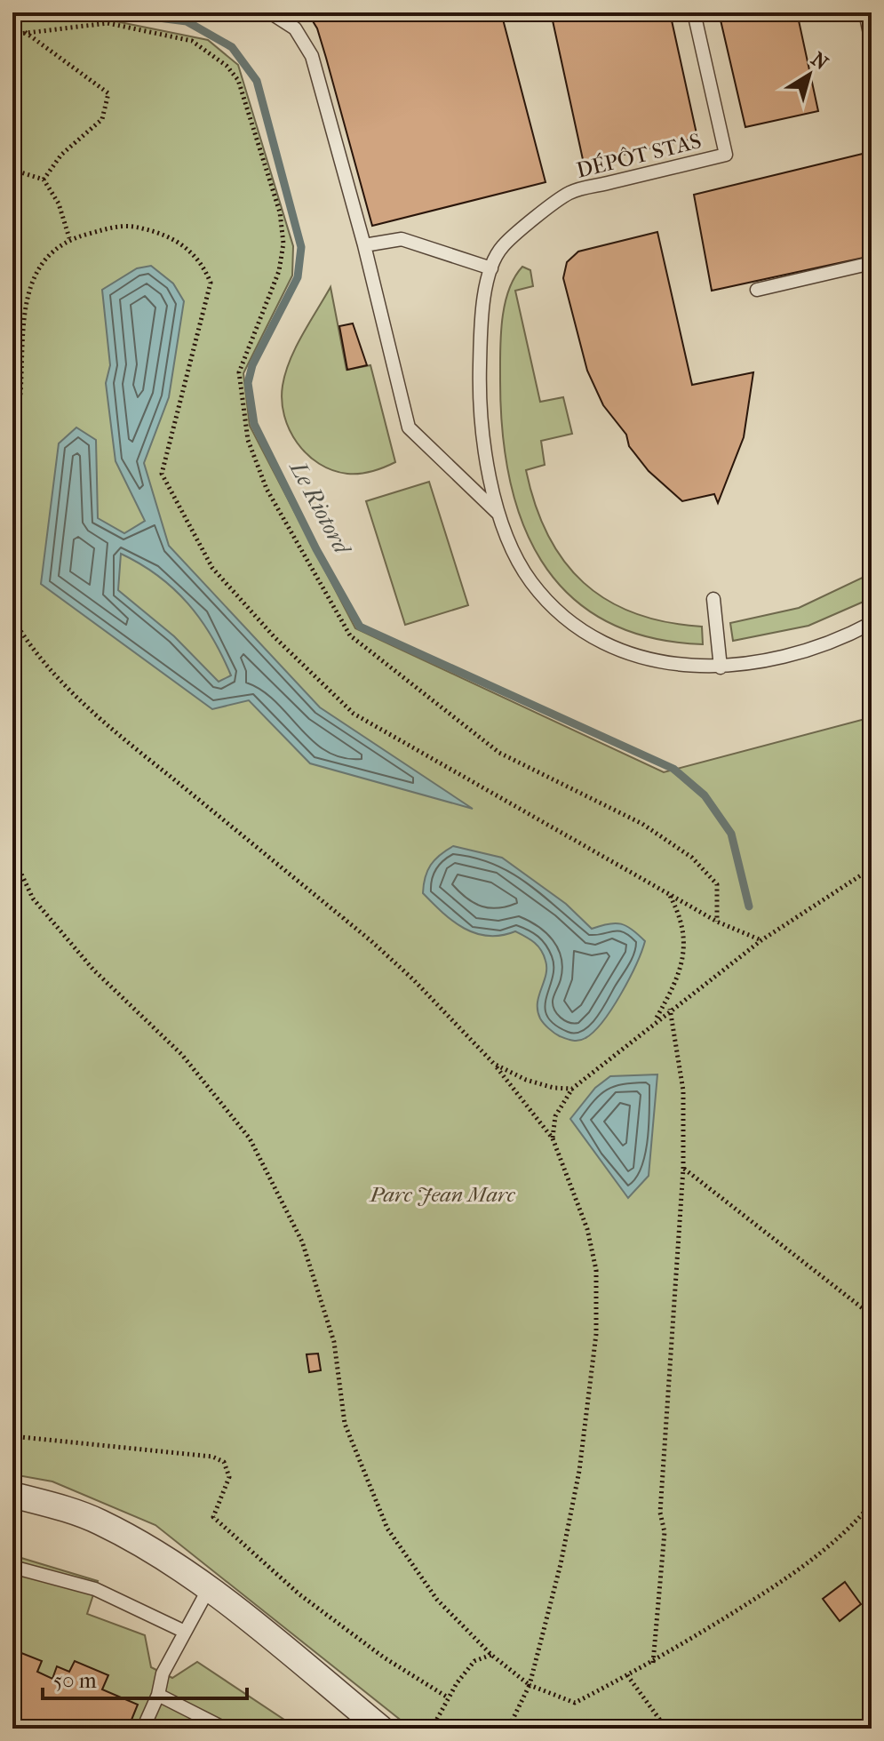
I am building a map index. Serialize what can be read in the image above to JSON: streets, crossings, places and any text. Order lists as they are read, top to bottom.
{
  "streets": {
    "lane": ["DÉPÔT STAS"]
  },
  "water": ["Le Riotord"],
  "parks": ["Parc Jean Marc"],
  "scale_bar": "50 m",
  "north": "top right"
}
